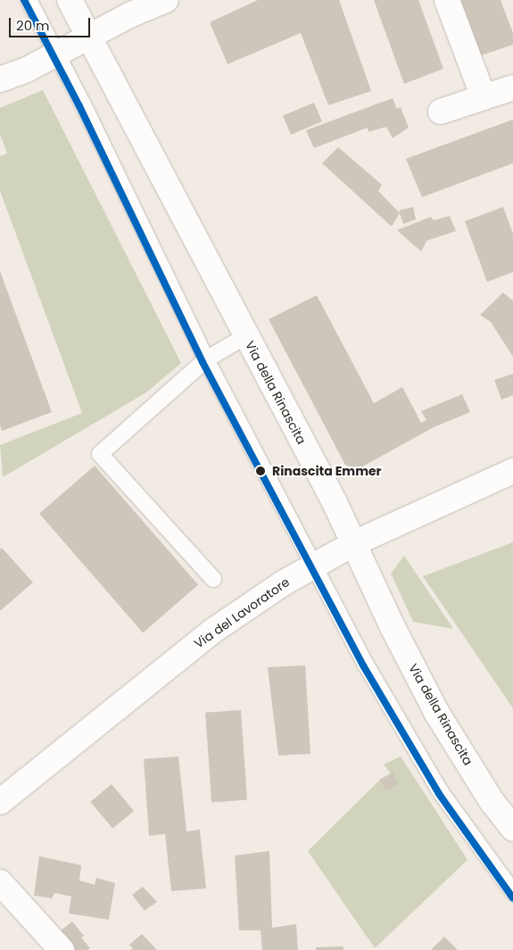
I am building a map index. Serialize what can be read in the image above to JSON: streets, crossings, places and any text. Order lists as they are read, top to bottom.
{
  "streets": {
    "street": ["Via della Rinascita", "Via del Lavoratore"]
  },
  "crossings": [
    ["Via della Rinascita", "Via del Lavoratore"]
  ],
  "places": ["Rinascita Emmer"],
  "scale_bar": "20 m"
}
